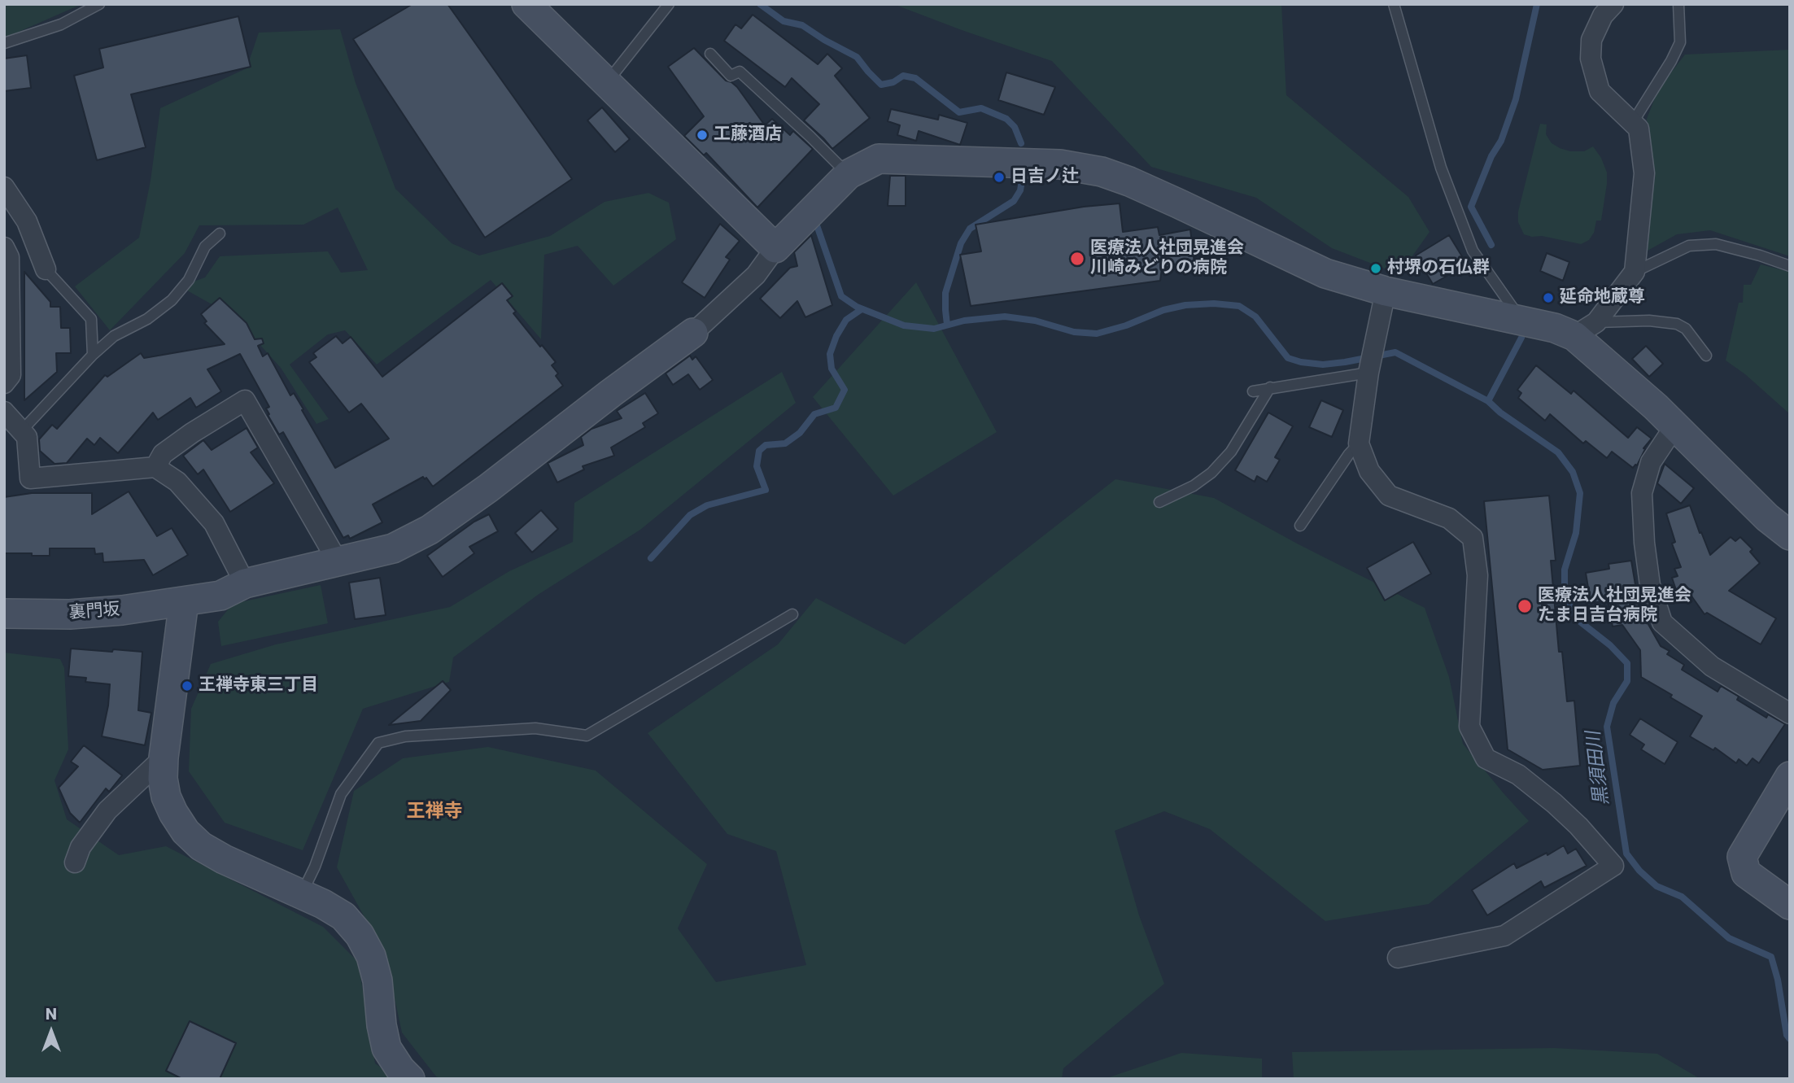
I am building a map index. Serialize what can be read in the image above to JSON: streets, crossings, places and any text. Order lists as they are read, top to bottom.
{
  "streets": {
    "street": ["裏門坂"]
  },
  "districts": ["王禅寺"],
  "water": ["黒須田川"],
  "places": [
    "工藤酒店",
    "日吉ノ辻",
    "医療法人社団晃進会 川崎みどりの病院",
    "村堺の石仏群",
    "延命地蔵尊",
    "医療法人社団晃進会 たま日吉台病院",
    "王禅寺東三丁目"
  ],
  "north": "top"
}
